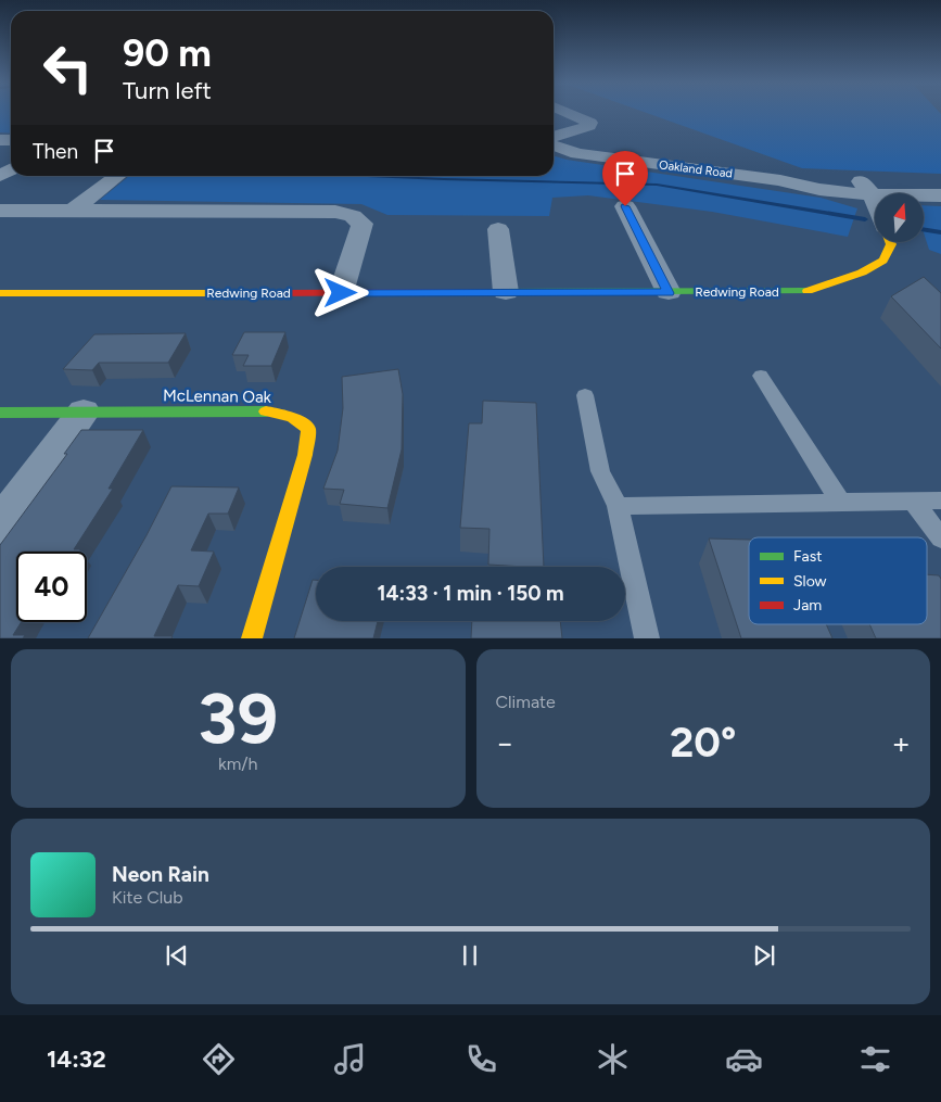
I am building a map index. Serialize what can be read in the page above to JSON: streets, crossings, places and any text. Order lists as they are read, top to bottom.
{
  "streets": {
    "street": ["Oakland Road", "Redwing Road", "McLennan Oak"]
  },
  "legend": ["Fast", "Slow", "Jam"],
  "north": "top",
  "page": {
    "turn": ["90 m", "Turn left"],
    "then": "Then",
    "limit": "40",
    "trip": "14:33 · 1 min · 150 m",
    "tile": [
      ["39", "km/h"],
      "Climate"
    ],
    "heat": ["−", "20°", "+"],
    "song": ["Neon Rain", "Kite Club"],
    "tabs": "14:32"
  }
}
